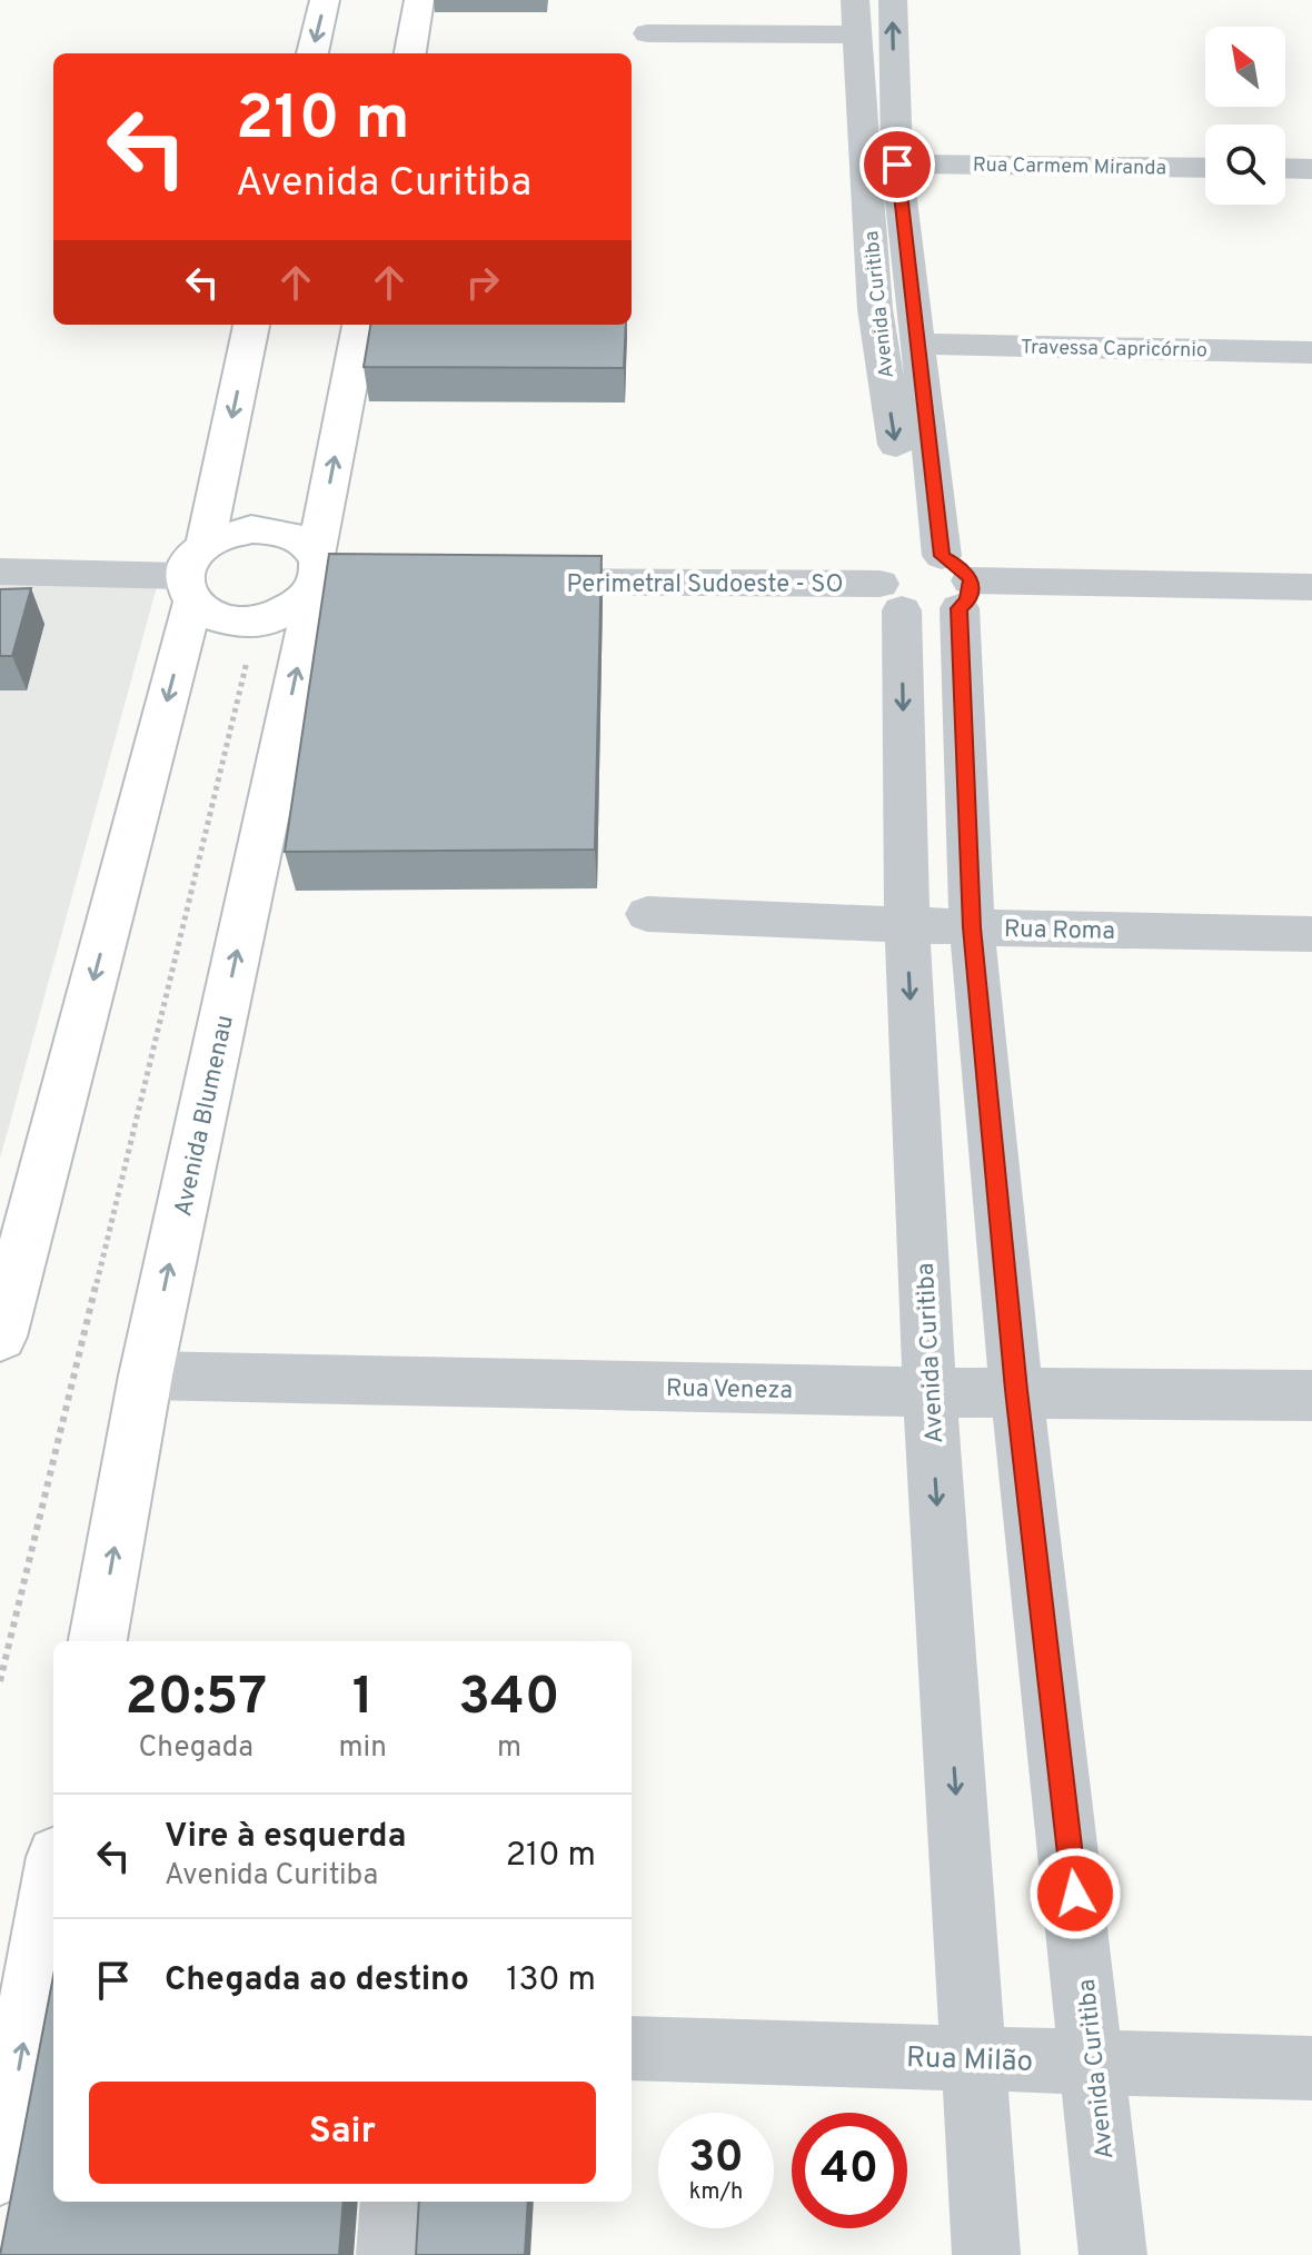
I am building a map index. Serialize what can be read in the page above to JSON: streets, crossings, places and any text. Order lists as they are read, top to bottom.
{
  "streets": {
    "main road": ["Avenida Blumenau"],
    "street": [
      "Rua Carmem Miranda",
      "Avenida Curitiba",
      "Travessa Capricórnio",
      "Perimetral Sudoeste - SO",
      "Rua Roma",
      "Rua Veneza",
      "Rua Milão"
    ]
  },
  "crossings": [
    ["Rua Carmem Miranda", "Avenida Curitiba"],
    ["Avenida Curitiba", "Travessa Capricórnio"],
    ["Avenida Curitiba", "Perimetral Sudoeste - SO"],
    ["Avenida Curitiba", "Rua Roma"],
    ["Avenida Curitiba", "Rua Veneza"],
    ["Avenida Curitiba", "Rua Milão"],
    ["Avenida Blumenau", "Rua Veneza"]
  ],
  "north": "top left",
  "page": {
    "turn": ["210 m", "Avenida Curitiba"],
    "eta": [
      "20:57",
      "Chegada",
      "1",
      "min",
      "340",
      "m"
    ],
    "list": [
      {
        "name": "Vire à esquerda",
        "note": "Avenida Curitiba",
        "value": "210 m"
      },
      {
        "name": "Chegada ao destino",
        "value": "130 m"
      }
    ],
    "buttons": "Sair",
    "speed": "30 km/h",
    "limit": "40"
  }
}
